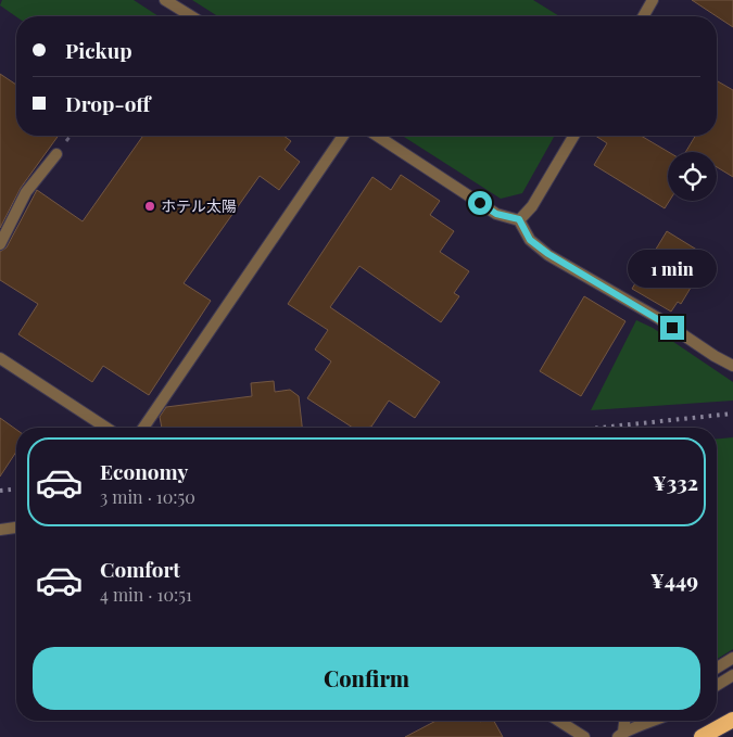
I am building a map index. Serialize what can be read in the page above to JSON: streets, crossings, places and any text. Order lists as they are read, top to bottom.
{
  "places": ["ホテル太陽"],
  "page": {
    "banner": ["Pickup", "Drop-off"],
    "bubble": "1 min",
    "list": [
      {
        "name": "Economy",
        "note": "3 min · 10:50",
        "value": "¥332"
      },
      {
        "name": "Comfort",
        "note": "4 min · 10:51",
        "value": "¥449"
      }
    ],
    "buttons": "Confirm"
  }
}
